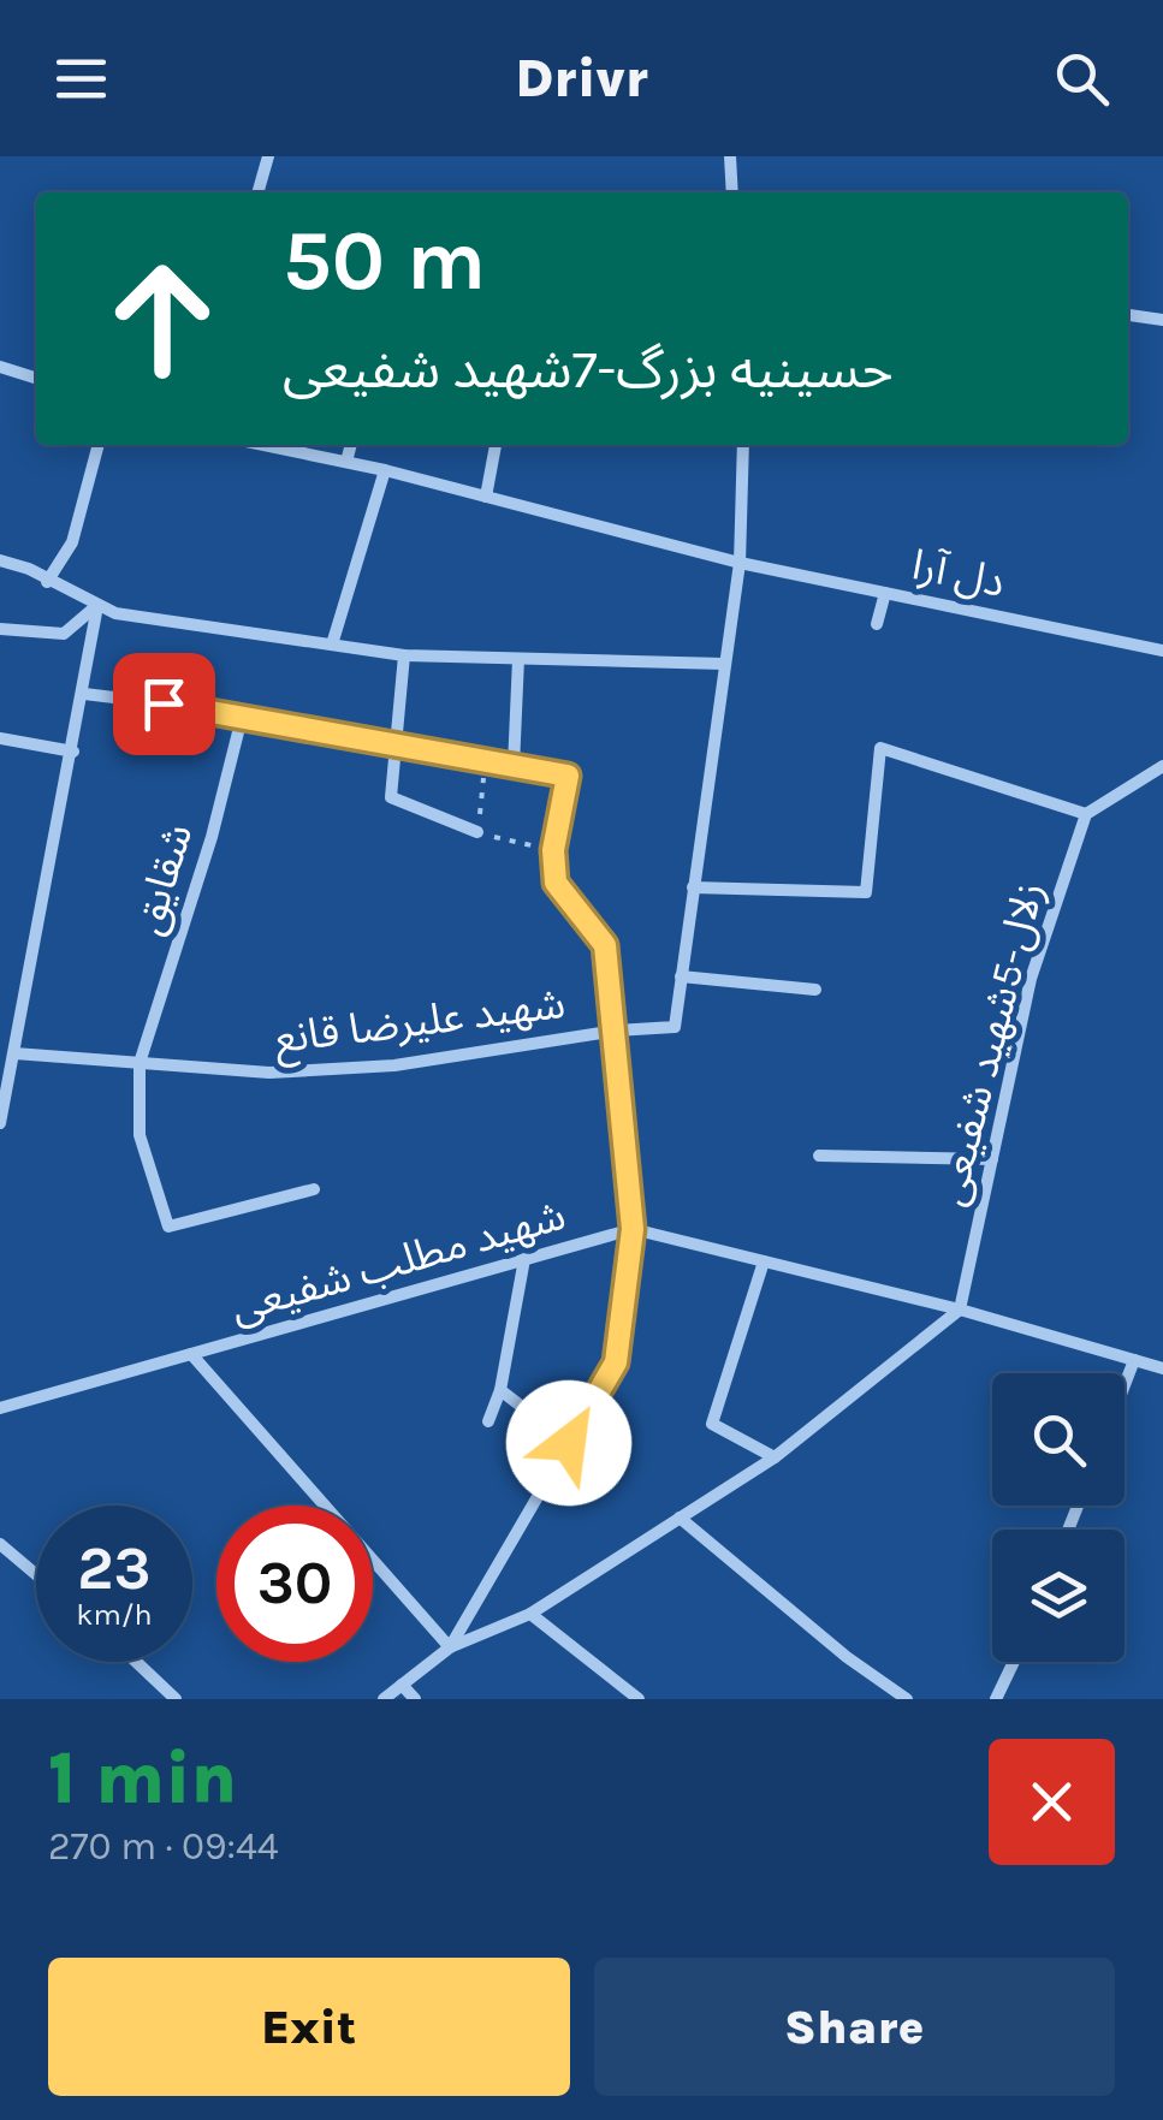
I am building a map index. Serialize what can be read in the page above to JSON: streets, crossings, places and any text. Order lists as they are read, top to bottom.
{
  "streets": {
    "street": [
      "دل آرا",
      "شقایق",
      "شهید علیرضا قانع",
      "زلال-5شهید شفیعی",
      "شهید مطلب شفیعی"
    ]
  },
  "crossings": [
    ["شقایق", "شهید علیرضا قانع"],
    ["زلال-5شهید شفیعی", "شهید مطلب شفیعی"]
  ],
  "page": {
    "header": "Drivr",
    "turn": ["50 m", "حسینیه بزرگ-7شهید شفیعی"],
    "speed": "23 km/h",
    "limit": "30",
    "heading": ["1 min", "270 m · 09:44"],
    "buttons": ["Exit", "Share"]
  }
}
